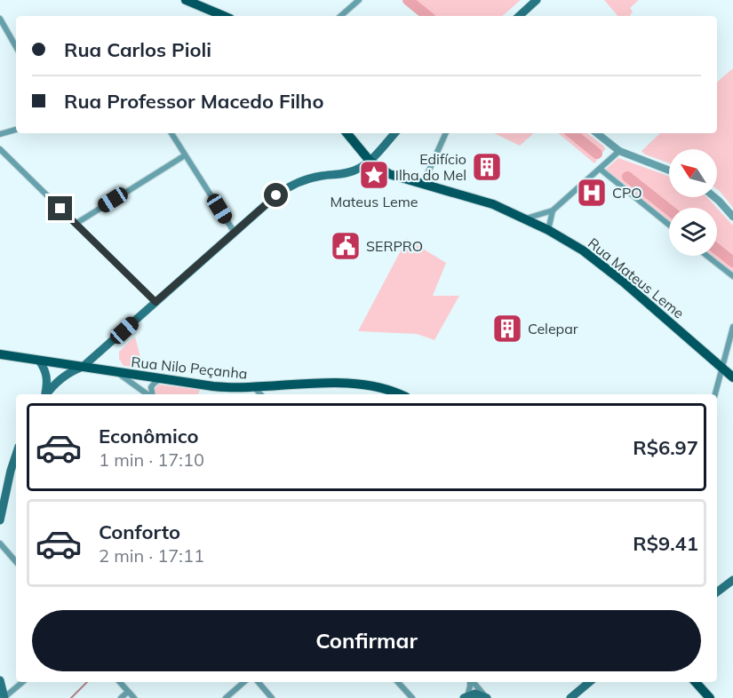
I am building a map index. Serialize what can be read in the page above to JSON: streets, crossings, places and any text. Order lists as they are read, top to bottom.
{
  "streets": {
    "main road": ["Rua Mateus Leme", "Rua Nilo Peçanha"]
  },
  "places": {
    "building": ["Edifício Ilha do Mel", "Celepar"],
    "place": ["Mateus Leme"],
    "hospital": ["CPO"],
    "public building": ["SERPRO"]
  },
  "north": "top left",
  "page": {
    "banner": ["Rua Carlos Pioli", "Rua Professor Macedo Filho"],
    "list": [
      {
        "name": "Econômico",
        "note": "1 min · 17:10",
        "value": "R$6.97"
      },
      {
        "name": "Conforto",
        "note": "2 min · 17:11",
        "value": "R$9.41"
      }
    ],
    "buttons": "Confirmar"
  }
}
